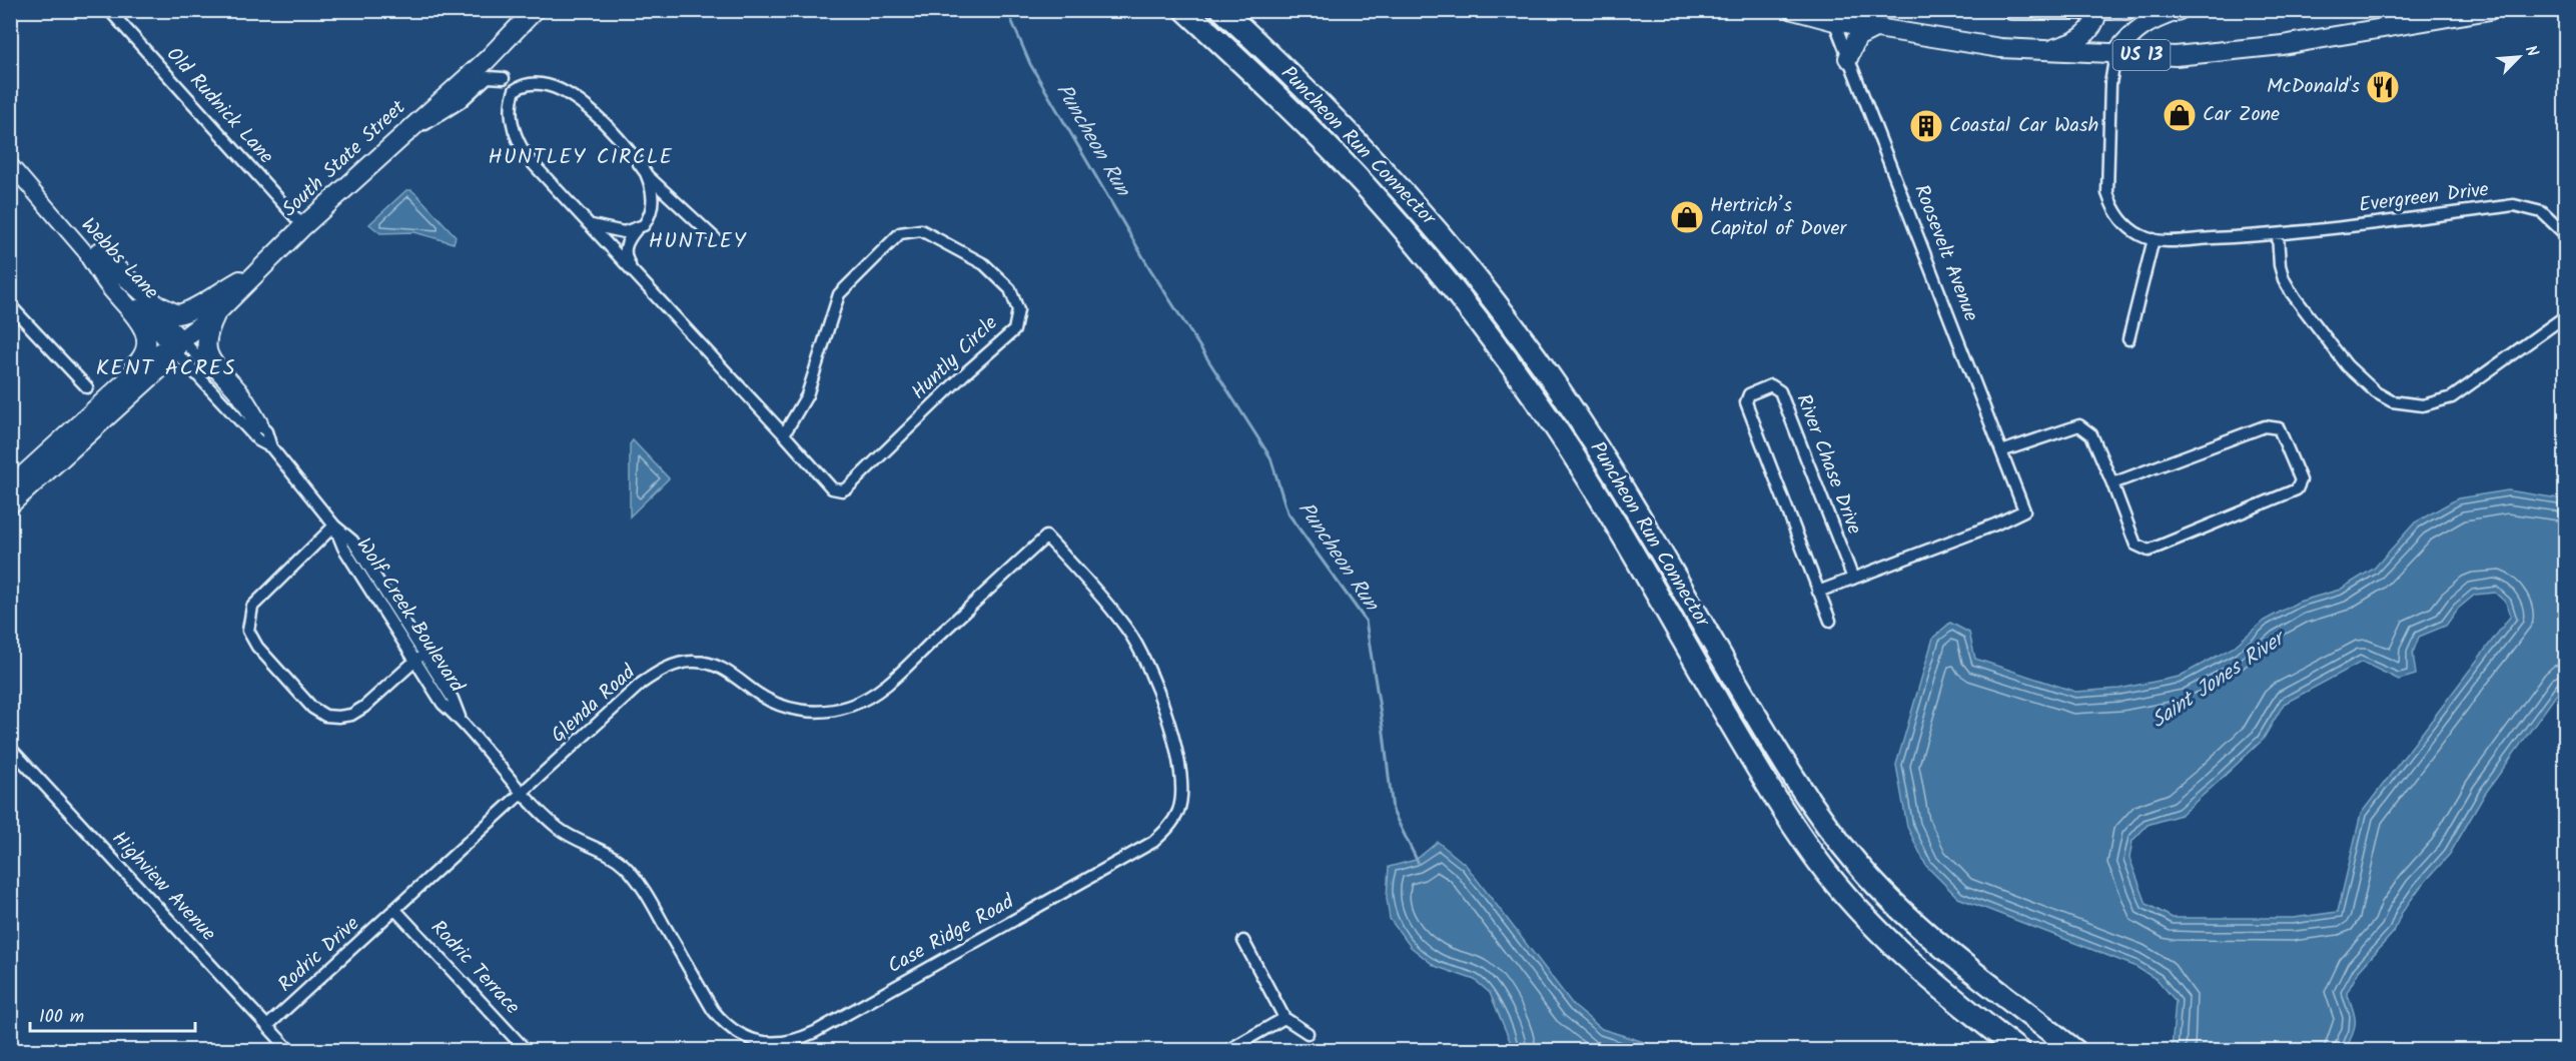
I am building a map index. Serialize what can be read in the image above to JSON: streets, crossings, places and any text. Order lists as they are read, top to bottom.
{
  "streets": {
    "highway": ["Puncheon Run Connector"],
    "main road": ["US 13", "South State Street"],
    "street": [
      "Old Rudnick Lane",
      "Evergreen Drive",
      "Roosevelt Avenue",
      "Webbs Lane",
      "Huntly Circle",
      "River Chase Drive",
      "Wolf Creek Boulevard",
      "Glenda Road",
      "Highview Avenue",
      "Case Ridge Road",
      "Rodric Drive",
      "Rodric Terrace"
    ]
  },
  "crossings": [
    ["US 13", "Evergreen Drive"],
    ["US 13", "Roosevelt Avenue"],
    ["Old Rudnick Lane", "South State Street"],
    ["South State Street", "Webbs Lane"],
    ["South State Street", "Wolf Creek Boulevard"],
    ["Roosevelt Avenue", "River Chase Drive"],
    ["Webbs Lane", "Wolf Creek Boulevard"],
    ["Wolf Creek Boulevard", "Glenda Road"],
    ["Wolf Creek Boulevard", "Case Ridge Road"],
    ["Glenda Road", "Case Ridge Road"],
    ["Glenda Road", "Rodric Drive"],
    ["Glenda Road", "Rodric Terrace"],
    ["Highview Avenue", "Rodric Drive"],
    ["Rodric Drive", "Rodric Terrace"]
  ],
  "districts": ["HUNTLEY CIRCLE", "HUNTLEY", "KENT ACRES"],
  "water": ["Puncheon Run", "Saint Jones River"],
  "places": {
    "restaurant": ["McDonald's"],
    "shop": ["Car Zone", "Hertrich’s Capitol of Dover"],
    "building": ["Coastal Car Wash"]
  },
  "scale_bar": "100 m",
  "north": "top right"
}
